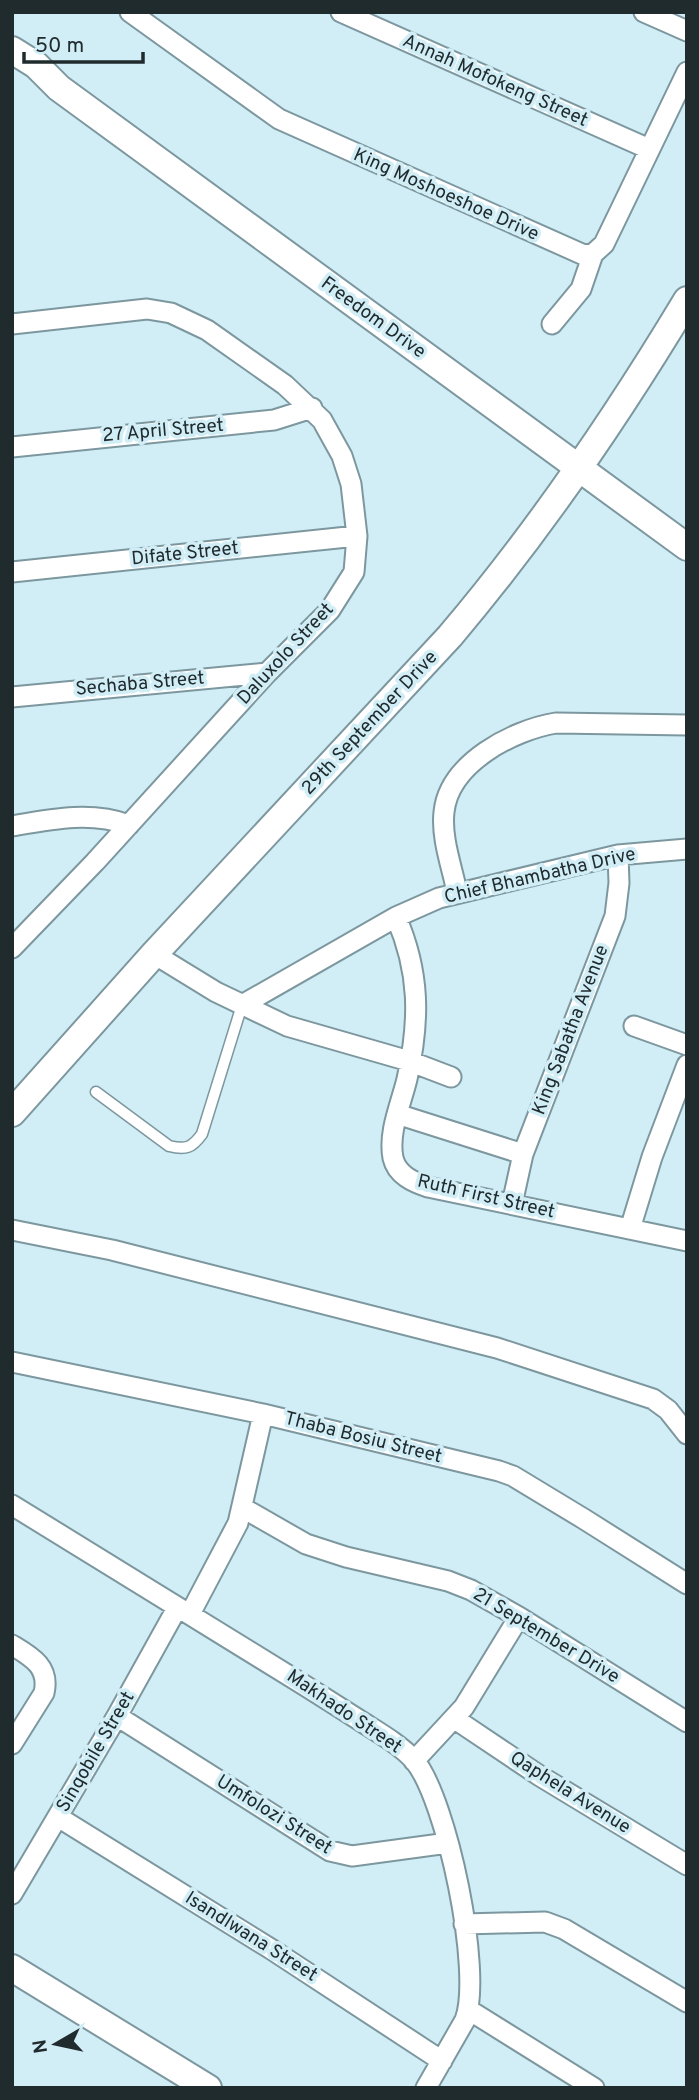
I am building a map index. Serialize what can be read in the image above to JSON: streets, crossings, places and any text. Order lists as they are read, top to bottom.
{
  "streets": {
    "street": [
      "Annah Mofokeng Street",
      "King Moshoeshoe Drive",
      "Freedom Drive",
      "27 April Street",
      "Difate Street",
      "Daluxolo Street",
      "Sechaba Street",
      "29th September Drive",
      "Chief Bhambatha Drive",
      "King Sabatha Avenue",
      "Ruth First Street",
      "Thaba Bosiu Street",
      "21 September Drive",
      "Makhado Street",
      "Sinqobile Street",
      "Qaphela Avenue",
      "Umfolozi Street",
      "Isandlwana Street"
    ]
  },
  "crossings": [
    ["Freedom Drive", "29th September Drive"],
    ["27 April Street", "Daluxolo Street"],
    ["Difate Street", "Daluxolo Street"],
    ["Daluxolo Street", "Sechaba Street"],
    ["Chief Bhambatha Drive", "King Sabatha Avenue"],
    ["King Sabatha Avenue", "Ruth First Street"],
    ["Thaba Bosiu Street", "Sinqobile Street"],
    ["21 September Drive", "Sinqobile Street"],
    ["Makhado Street", "Sinqobile Street"],
    ["Makhado Street", "Umfolozi Street"],
    ["Makhado Street", "Isandlwana Street"],
    ["Sinqobile Street", "Umfolozi Street"],
    ["Sinqobile Street", "Isandlwana Street"]
  ],
  "scale_bar": "50 m",
  "north": "left"
}
